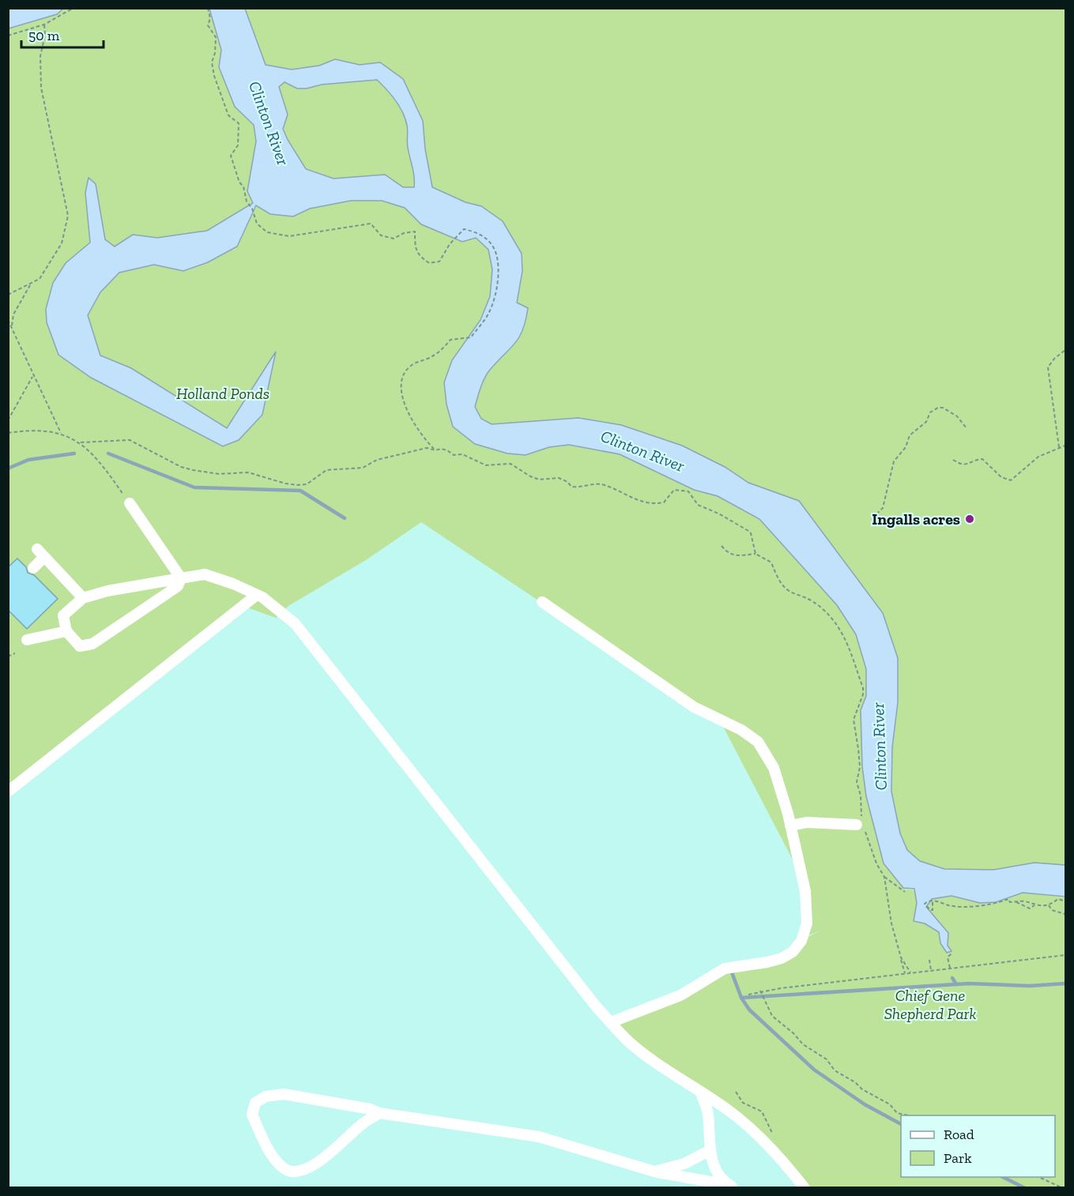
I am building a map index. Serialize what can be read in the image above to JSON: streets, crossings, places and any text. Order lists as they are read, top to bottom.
{
  "water": ["Clinton River"],
  "parks": ["Holland Ponds", "Chief Gene Shepherd Park"],
  "places": ["Ingalls acres"],
  "legend": ["Road", "Park"],
  "scale_bar": "50 m"
}
